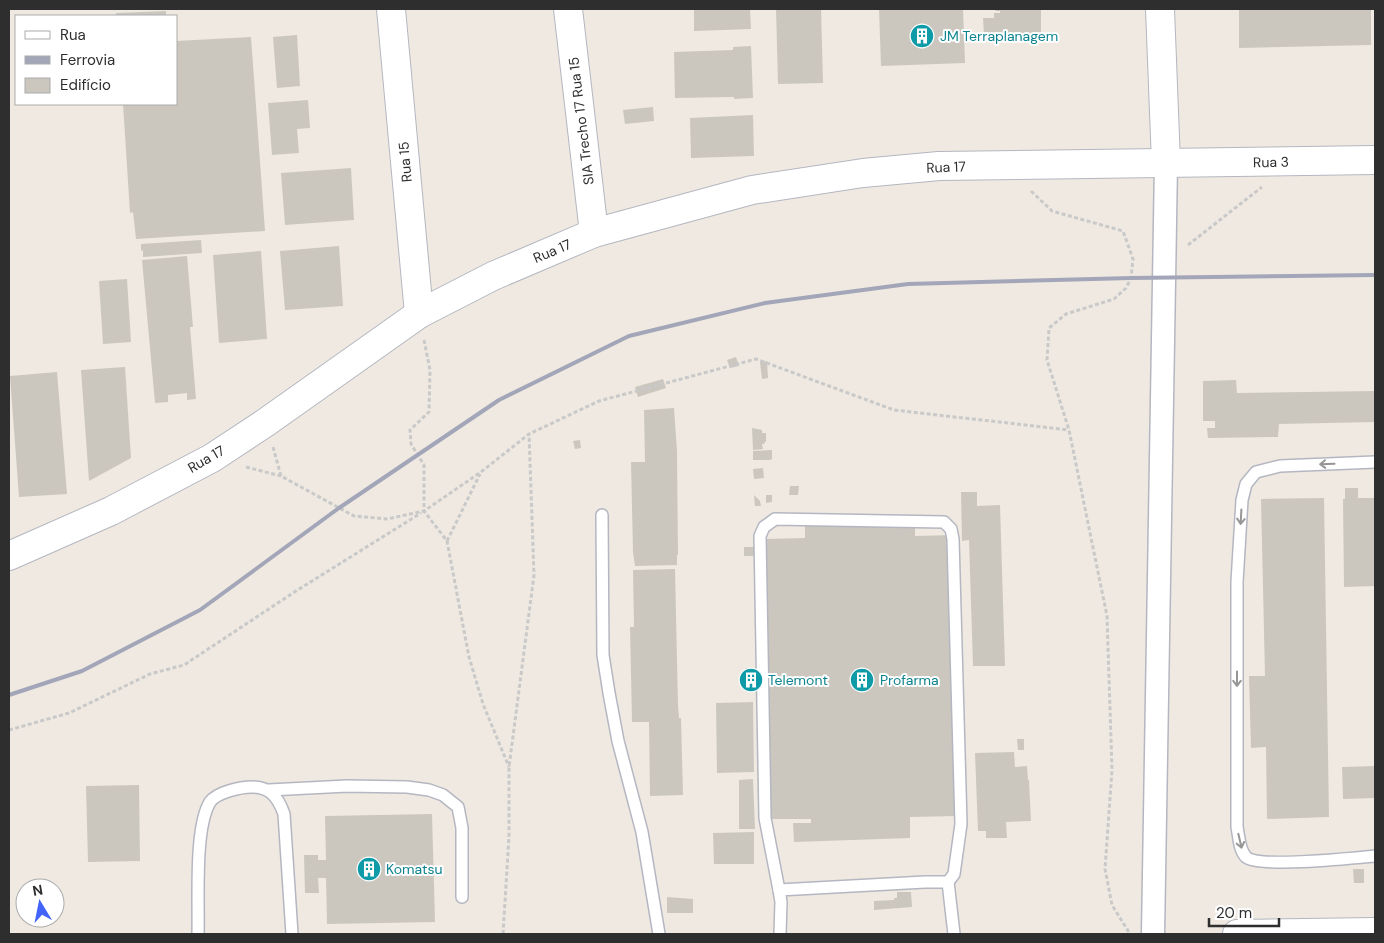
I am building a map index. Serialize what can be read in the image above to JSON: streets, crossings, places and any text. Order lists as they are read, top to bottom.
{
  "streets": {
    "street": [
      "SIA Trecho 17 Rua 15",
      "Rua 15",
      "Rua 3",
      "Rua 17"
    ]
  },
  "crossings": [
    ["SIA Trecho 17 Rua 15", "Rua 17"],
    ["Rua 15", "Rua 17"],
    ["Rua 3", "Rua 17"]
  ],
  "places": {
    "building": [
      "JM Terraplanagem",
      "Telemont",
      "Profarma",
      "Komatsu"
    ]
  },
  "legend": ["Rua", "Ferrovia", "Edifício"],
  "scale_bar": "20 m",
  "north": "top"
}
